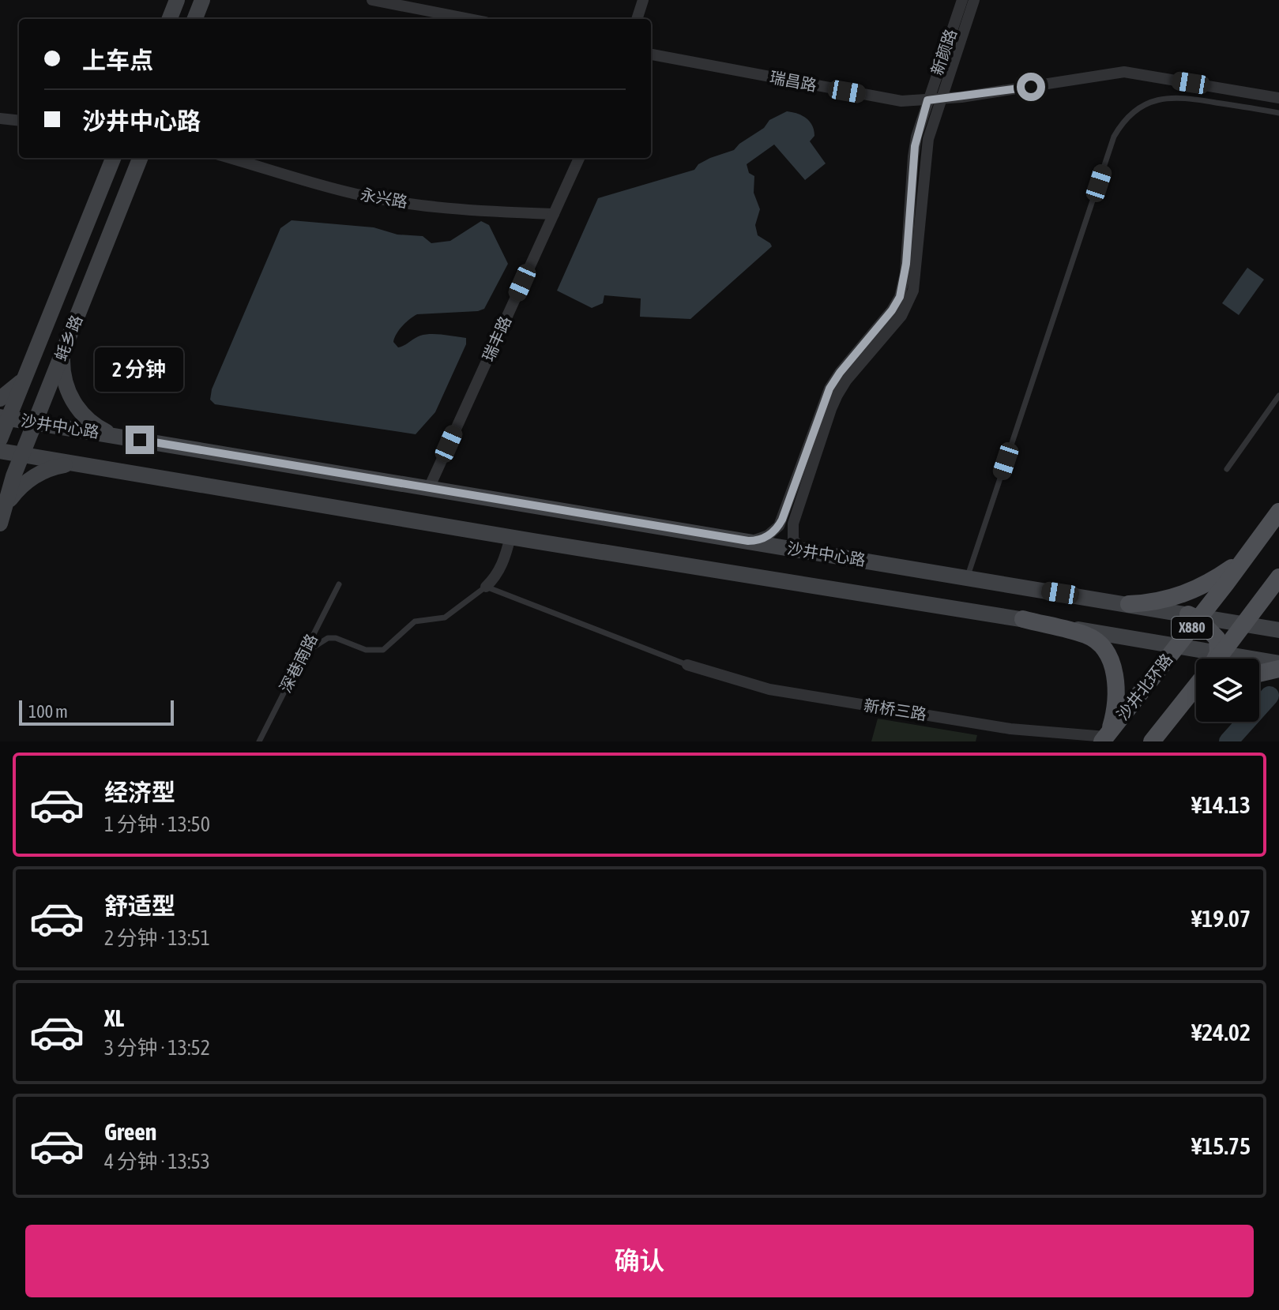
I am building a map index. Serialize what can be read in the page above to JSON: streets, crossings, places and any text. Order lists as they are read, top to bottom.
{
  "streets": {
    "main road": ["X880", "沙井北环路"],
    "street": [
      "新颜路",
      "瑞昌路",
      "永兴路",
      "蚝乡路",
      "瑞丰路",
      "沙井中心路",
      "新桥三路"
    ],
    "lane": ["深巷南路"]
  },
  "crossings": [
    ["新颜路", "瑞昌路"],
    ["新颜路", "沙井中心路"],
    ["永兴路", "瑞丰路"],
    ["蚝乡路", "沙井中心路"],
    ["瑞丰路", "沙井中心路"],
    ["沙井中心路", "X880"],
    ["沙井中心路", "沙井北环路"],
    ["沙井北环路", "新桥三路"]
  ],
  "scale_bar": "100 m",
  "page": {
    "banner": ["上车点", "沙井中心路"],
    "bubble": "2 分钟",
    "scale": "100 m",
    "list": [
      {
        "name": "经济型",
        "note": "1 分钟 · 13:50",
        "value": "¥14.13"
      },
      {
        "name": "舒适型",
        "note": "2 分钟 · 13:51",
        "value": "¥19.07"
      },
      {
        "name": "XL",
        "note": "3 分钟 · 13:52",
        "value": "¥24.02"
      },
      {
        "name": "Green",
        "note": "4 分钟 · 13:53",
        "value": "¥15.75"
      }
    ],
    "buttons": "确认"
  }
}
